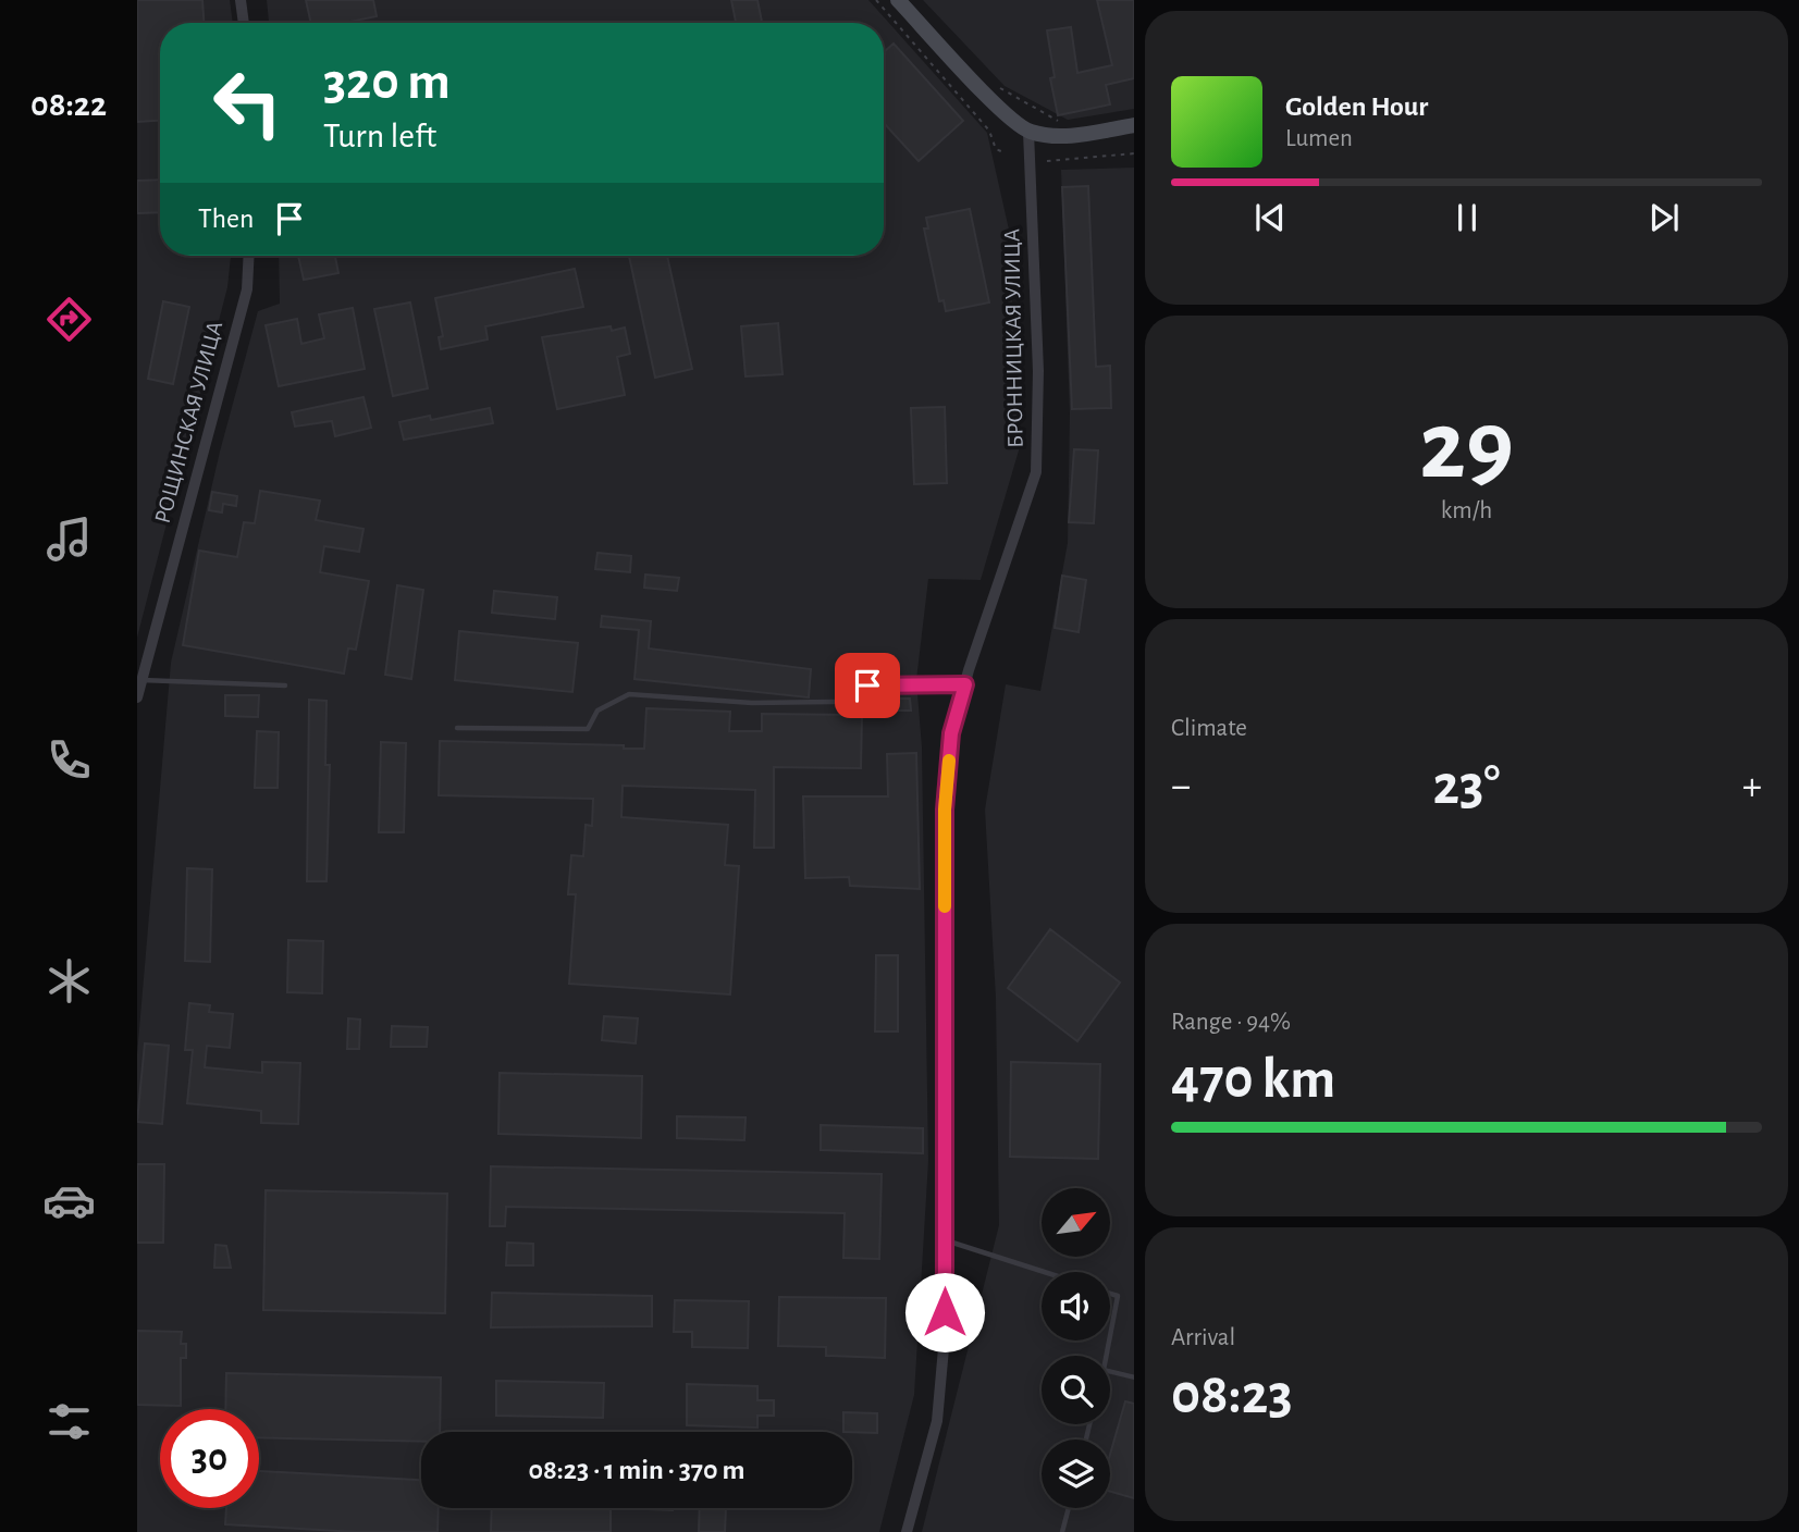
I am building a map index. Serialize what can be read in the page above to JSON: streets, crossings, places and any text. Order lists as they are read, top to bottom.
{
  "streets": {
    "street": ["БРОННИЦКАЯ УЛИЦА", "РОЩИНСКАЯ УЛИЦА"]
  },
  "north": "top right",
  "page": {
    "tabs": "08:22",
    "turn": ["320 m", "Turn left"],
    "song": ["Golden Hour", "Lumen"],
    "then": "Then",
    "tile": [
      ["29", "km/h"],
      "Climate",
      ["Range · 94%", "470 km"],
      ["Arrival", "08:23"]
    ],
    "heat": ["−", "23°", "+"],
    "limit": "30",
    "trip": "08:23 · 1 min · 370 m"
  }
}
